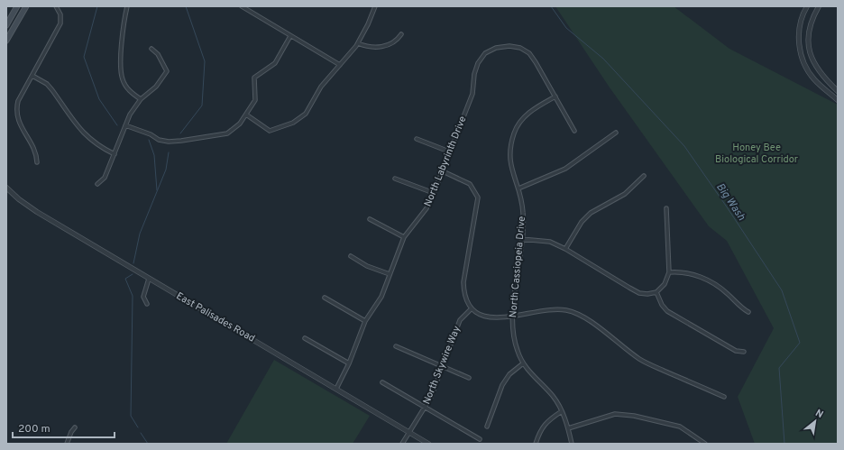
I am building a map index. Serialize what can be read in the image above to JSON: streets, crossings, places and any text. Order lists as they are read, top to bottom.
{
  "streets": {
    "street": [
      "North Labyrinth Drive",
      "North Cassiopeia Drive",
      "East Palisades Road",
      "North Skywire Way"
    ]
  },
  "crossings": [
    ["North Labyrinth Drive", "North Cassiopeia Drive"],
    ["North Labyrinth Drive", "East Palisades Road"],
    ["East Palisades Road", "North Skywire Way"]
  ],
  "water": ["Big Wash"],
  "parks": ["Honey Bee Biological Corridor"],
  "scale_bar": "200 m",
  "north": "top right"
}
